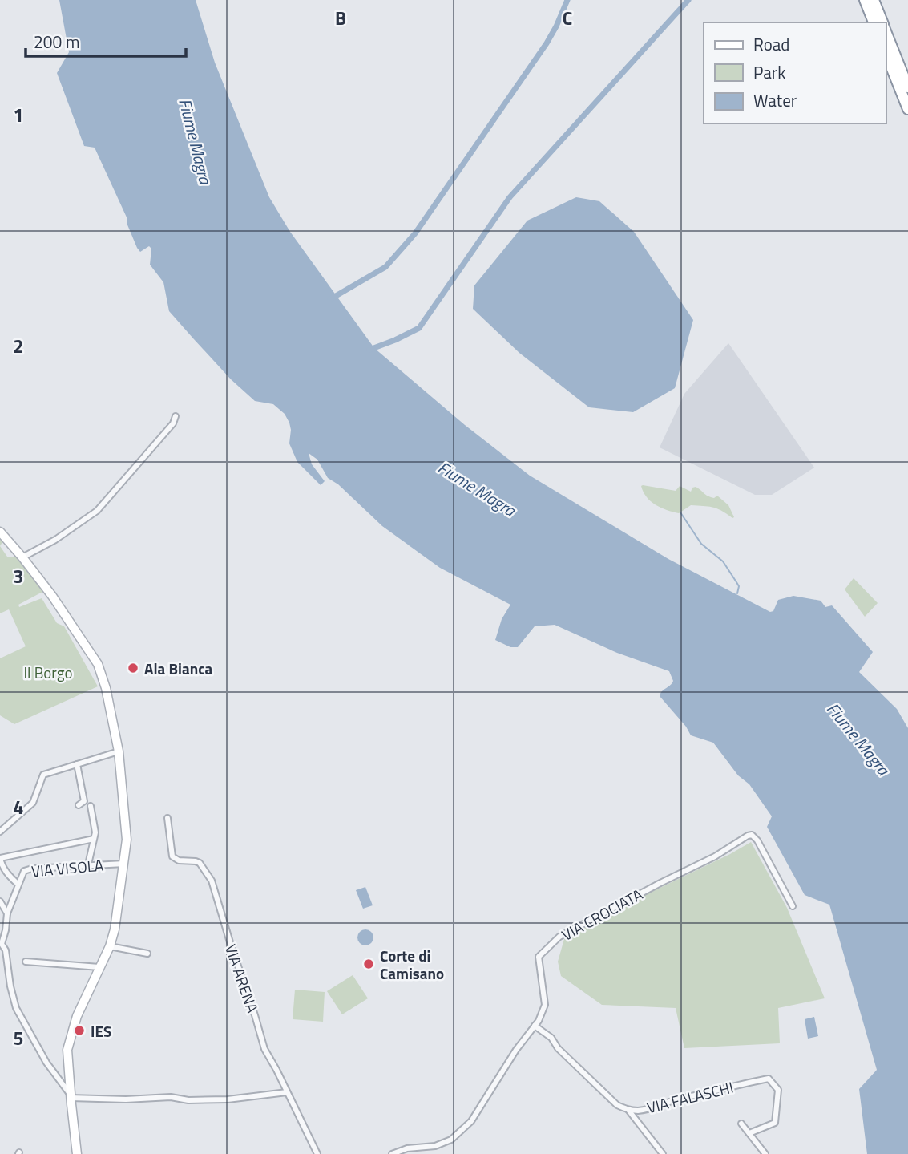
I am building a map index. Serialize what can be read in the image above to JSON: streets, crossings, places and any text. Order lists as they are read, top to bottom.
{
  "streets": {
    "street": [
      "VIA VISOLA",
      "VIA CROCIATA",
      "VIA ARENA",
      "VIA FALASCHI"
    ]
  },
  "crossings": [
    ["VIA CROCIATA", "VIA FALASCHI"]
  ],
  "water": ["Fiume Magra"],
  "parks": ["Il Borgo"],
  "places": ["Ala Bianca", "Corte di Camisano", "IES"],
  "legend": ["Road", "Park", "Water"],
  "scale_bar": "200 m",
  "grid": {
    "columns": ["B", "C"],
    "rows": [
      "1",
      "2",
      "3",
      "4",
      "5"
    ]
  }
}
